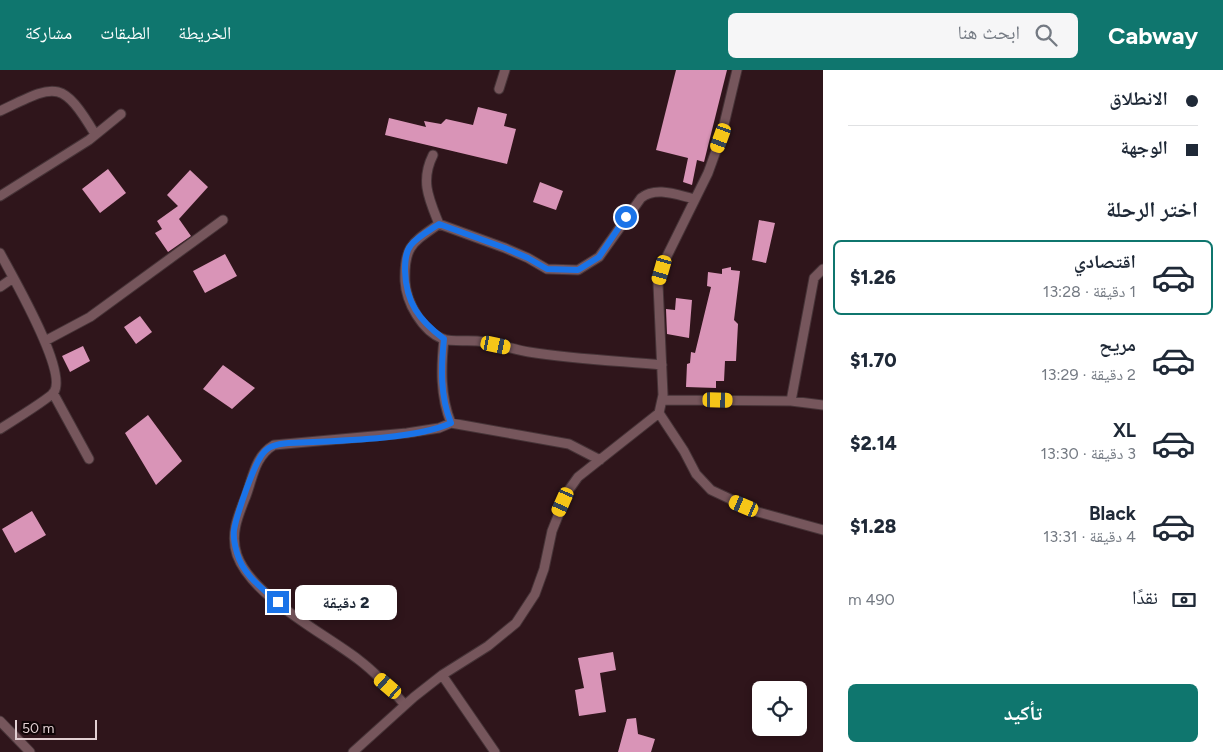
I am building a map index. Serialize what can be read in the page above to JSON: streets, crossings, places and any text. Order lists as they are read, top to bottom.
{
  "scale_bar": "50 m",
  "page": {
    "header": "Cabway",
    "search": "ابحث هنا",
    "nav": ["الخريطة", "الطبقات", "مشاركة"],
    "banner": ["الانطلاق", "الوجهة"],
    "heading": "اختر الرحلة",
    "list": [
      {
        "name": "اقتصادي",
        "note": "1 دقيقة · 13:28",
        "value": "$1.26"
      },
      {
        "name": "مريح",
        "note": "2 دقيقة · 13:29",
        "value": "$1.70"
      },
      {
        "name": "XL",
        "note": "3 دقيقة · 13:30",
        "value": "$2.14"
      },
      {
        "name": "Black",
        "note": "4 دقيقة · 13:31",
        "value": "$1.28"
      }
    ],
    "pay": ["نقدًا", "490 m"],
    "bubble": "2 دقيقة",
    "buttons": "تأكيد",
    "scale": "50 m"
  }
}
